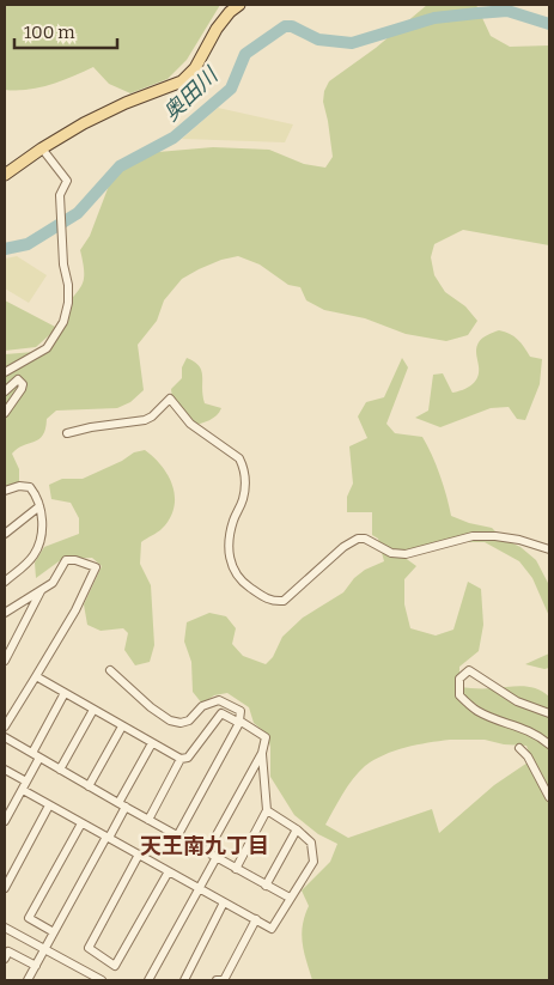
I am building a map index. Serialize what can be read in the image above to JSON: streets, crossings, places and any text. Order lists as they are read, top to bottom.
{
  "districts": ["天王南九丁目"],
  "water": ["奥田川"],
  "scale_bar": "100 m"
}
